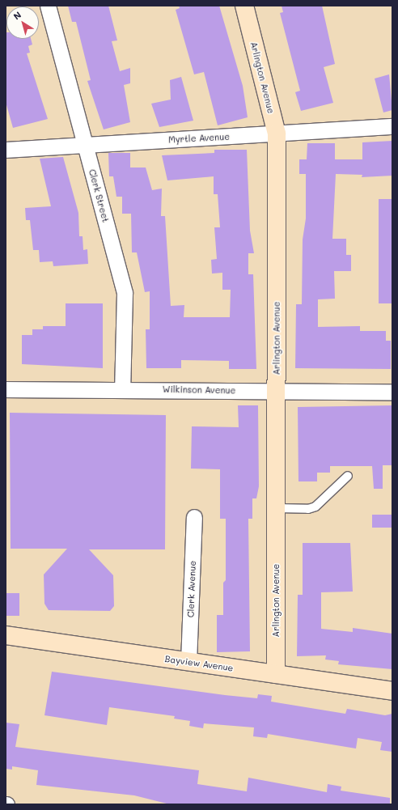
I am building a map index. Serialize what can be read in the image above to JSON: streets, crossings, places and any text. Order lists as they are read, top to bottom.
{
  "streets": {
    "street": [
      "Arlington Avenue",
      "Myrtle Avenue",
      "Clerk Street",
      "Wilkinson Avenue",
      "Clerk Avenue",
      "Bayview Avenue"
    ]
  },
  "crossings": [
    ["Arlington Avenue", "Myrtle Avenue"],
    ["Arlington Avenue", "Wilkinson Avenue"],
    ["Arlington Avenue", "Bayview Avenue"],
    ["Myrtle Avenue", "Clerk Street"],
    ["Clerk Street", "Wilkinson Avenue"],
    ["Clerk Avenue", "Bayview Avenue"]
  ],
  "north": "top left"
}
